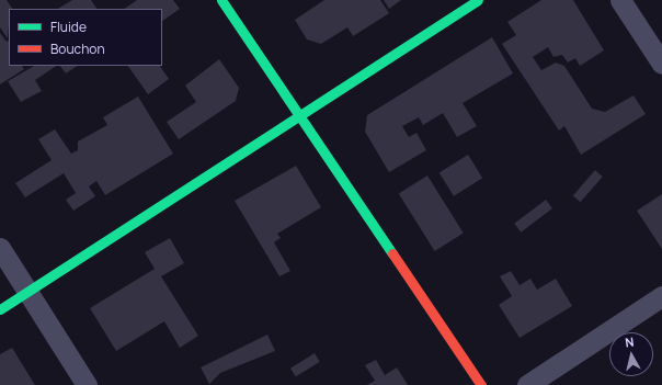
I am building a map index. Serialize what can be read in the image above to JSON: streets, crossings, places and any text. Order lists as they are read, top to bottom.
{
  "legend": ["Fluide", "Bouchon"],
  "north": "top"
}
